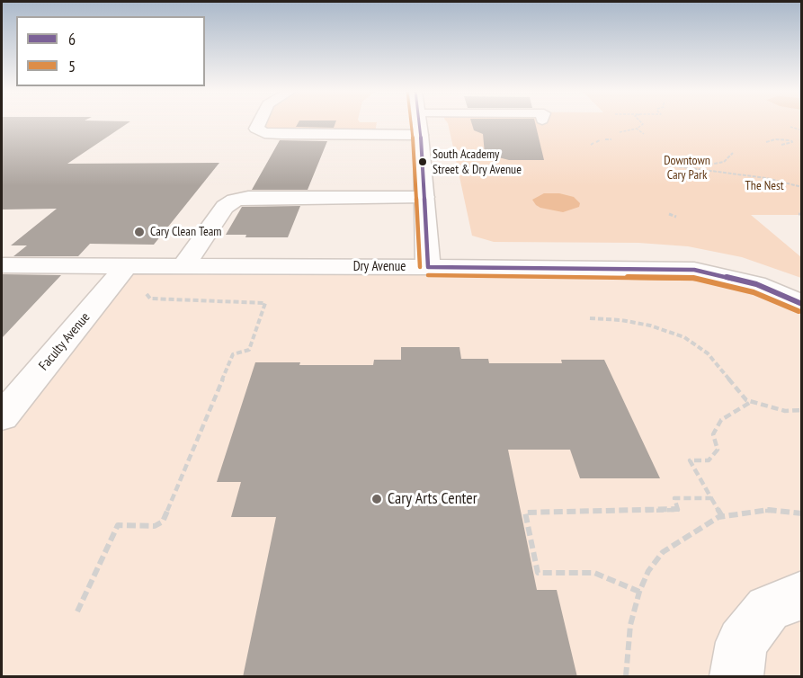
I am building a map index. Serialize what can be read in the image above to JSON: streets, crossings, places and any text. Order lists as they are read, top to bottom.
{
  "streets": {
    "street": ["Dry Avenue", "Faculty Avenue"]
  },
  "crossings": [
    ["Dry Avenue", "Faculty Avenue"]
  ],
  "parks": ["Downtown Cary Park", "The Nest"],
  "places": ["South Academy Street & Dry Avenue", "Cary Clean Team", "Cary Arts Center"],
  "lines": ["transit line 6", "transit line 5"],
  "legend": ["6", "5"]
}
